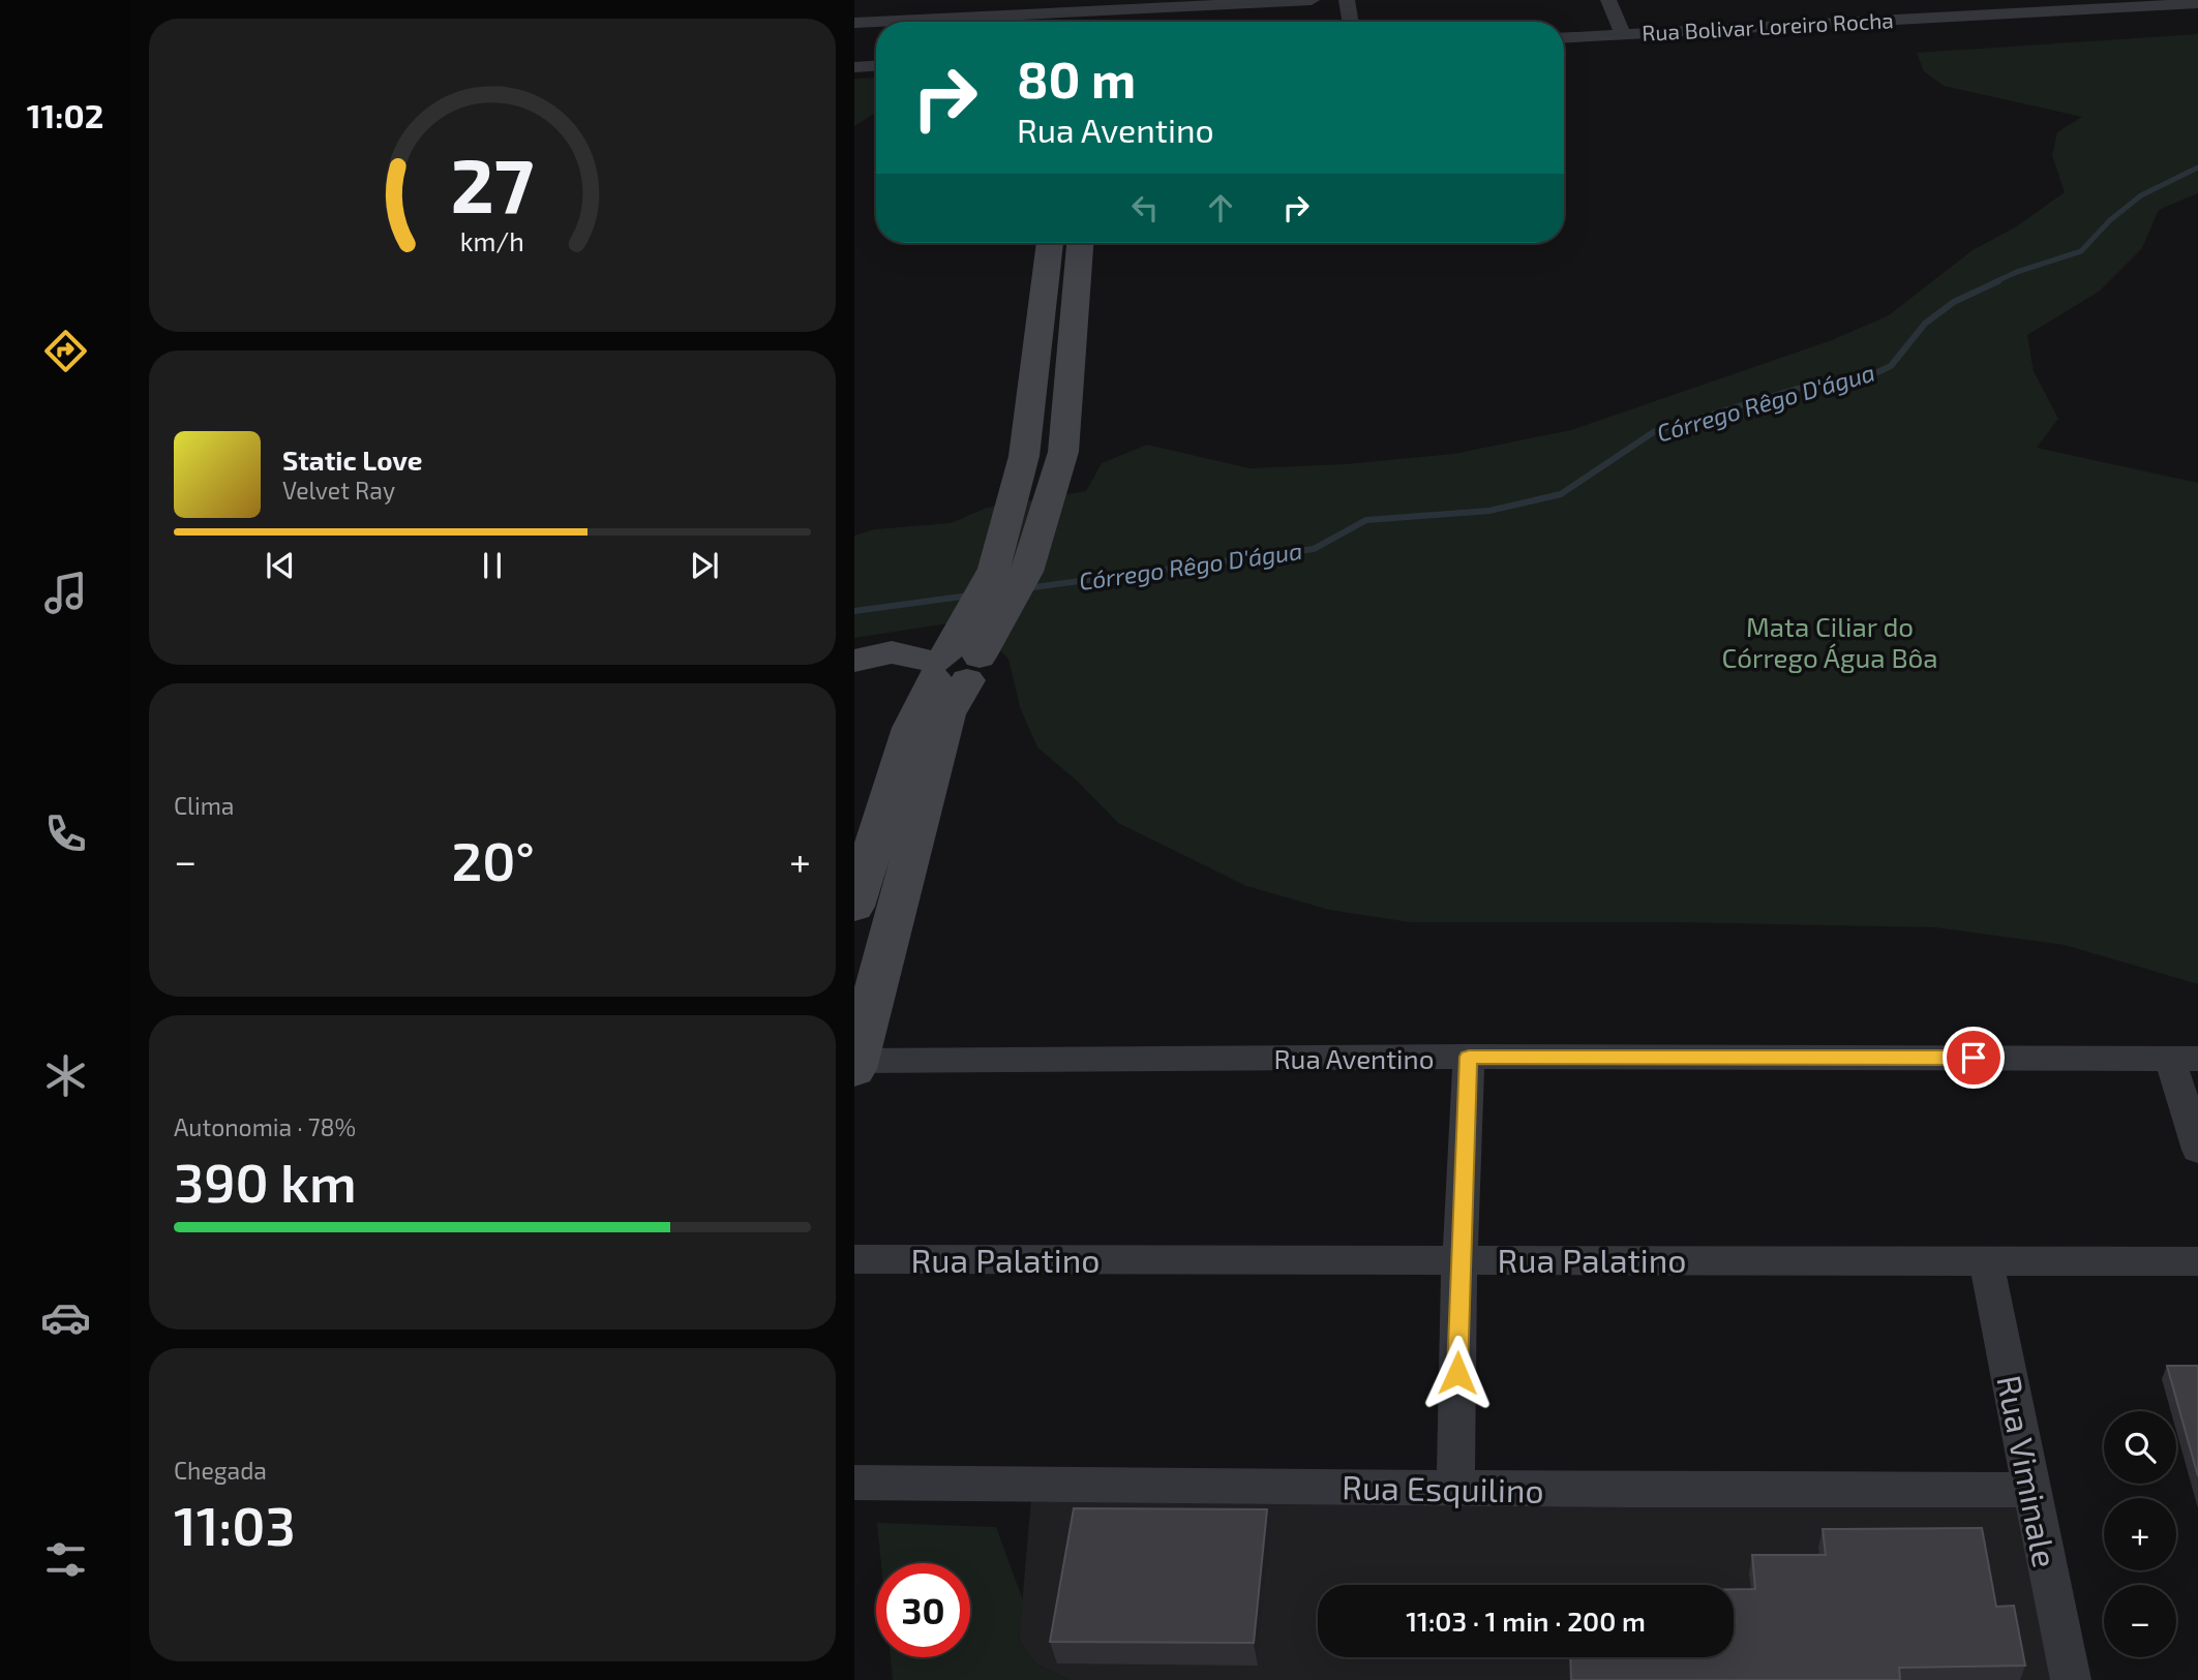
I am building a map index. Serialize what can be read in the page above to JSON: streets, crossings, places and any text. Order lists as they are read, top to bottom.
{
  "streets": {
    "street": [
      "Rua Bolivar Loreiro Rocha",
      "Rua Aventino",
      "Rua Palatino",
      "Rua Viminale",
      "Rua Esquilino"
    ]
  },
  "crossings": [
    ["Rua Palatino", "Rua Viminale"],
    ["Rua Viminale", "Rua Esquilino"]
  ],
  "water": ["Córrego Rêgo D'água"],
  "parks": ["Mata Ciliar do Córrego Água Bôa"],
  "page": {
    "tabs": "11:02",
    "turn": ["80 m", "Rua Aventino"],
    "song": ["Static Love", "Velvet Ray"],
    "tile": [
      "Clima",
      ["Autonomia · 78%", "390 km"],
      ["Chegada", "11:03"]
    ],
    "heat": ["−", "20°", "+"],
    "map_buttons": ["+", "−"],
    "limit": "30",
    "trip": "11:03 · 1 min · 200 m",
    "gauge": ["27", "km/h"]
  }
}
